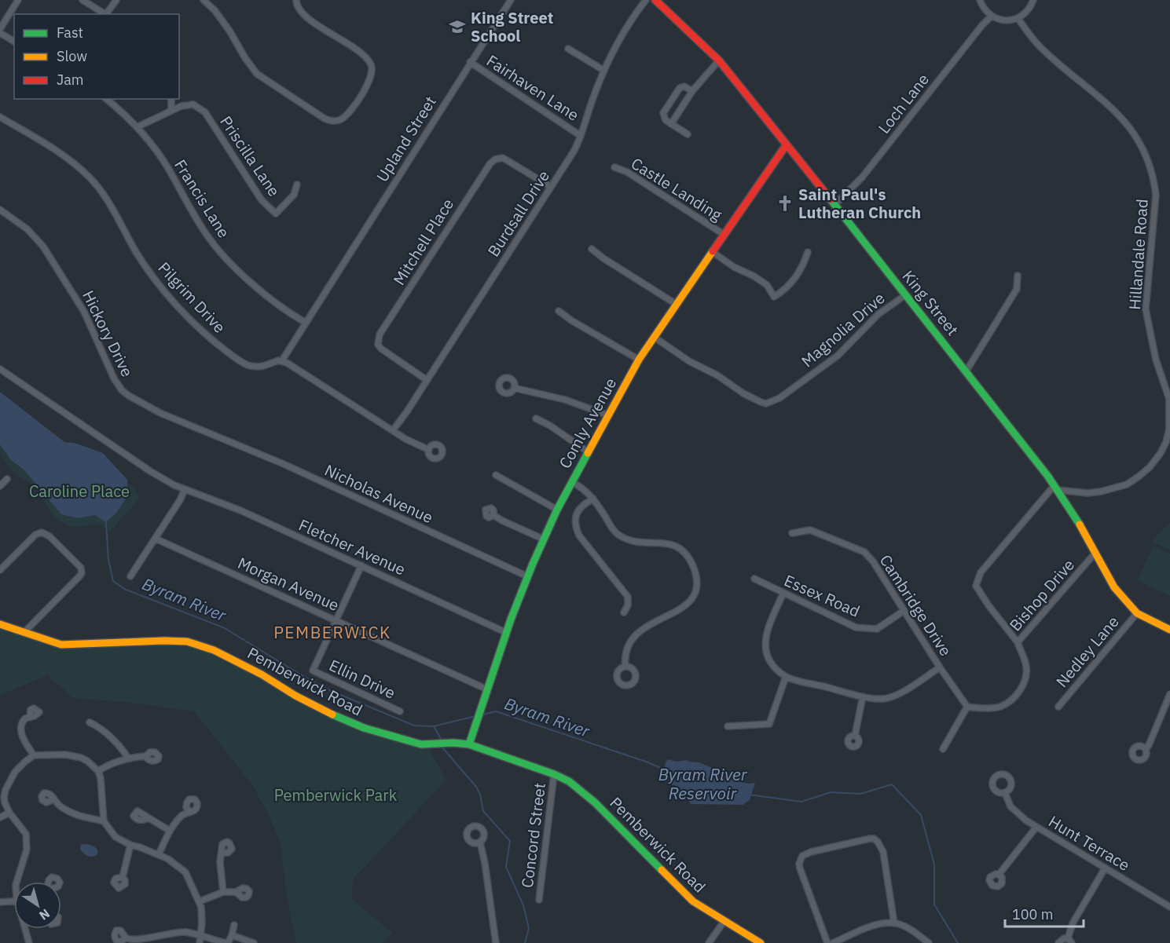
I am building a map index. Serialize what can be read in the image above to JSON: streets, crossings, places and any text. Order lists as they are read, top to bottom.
{
  "streets": {
    "street": [
      "Fairhaven Lane",
      "Loch Lane",
      "Upland Street",
      "Priscilla Lane",
      "Castle Landing",
      "Francis Lane",
      "Burdsall Drive",
      "Mitchell Place",
      "Hillandale Road",
      "Pilgrim Drive",
      "King Street",
      "Magnolia Drive",
      "Hickory Drive",
      "Comly Avenue",
      "Nicholas Avenue",
      "Fletcher Avenue",
      "Morgan Avenue",
      "Bishop Drive",
      "Essex Road",
      "Cambridge Drive",
      "Nedley Lane",
      "Ellin Drive",
      "Pemberwick Road",
      "Concord Street",
      "Hunt Terrace"
    ]
  },
  "crossings": [
    ["Fairhaven Lane", "Upland Street"],
    ["Fairhaven Lane", "Burdsall Drive"],
    ["Loch Lane", "King Street"],
    ["Upland Street", "Francis Lane"],
    ["Upland Street", "Pilgrim Drive"],
    ["Castle Landing", "Comly Avenue"],
    ["Burdsall Drive", "Mitchell Place"],
    ["Hillandale Road", "King Street"],
    ["King Street", "Magnolia Drive"],
    ["King Street", "Comly Avenue"],
    ["King Street", "Bishop Drive"],
    ["King Street", "Nedley Lane"],
    ["Magnolia Drive", "Comly Avenue"],
    ["Hickory Drive", "Nicholas Avenue"],
    ["Comly Avenue", "Nicholas Avenue"],
    ["Comly Avenue", "Fletcher Avenue"],
    ["Comly Avenue", "Morgan Avenue"],
    ["Comly Avenue", "Pemberwick Road"],
    ["Morgan Avenue", "Ellin Drive"],
    ["Bishop Drive", "Cambridge Drive"],
    ["Essex Road", "Cambridge Drive"],
    ["Pemberwick Road", "Concord Street"]
  ],
  "districts": ["PEMBERWICK"],
  "water": ["Byram River", "Byram River Reservoir"],
  "parks": ["Caroline Place", "Pemberwick Park"],
  "places": {
    "school or university": ["King Street School"],
    "church": ["Saint Paul's Lutheran Church"]
  },
  "legend": ["Fast", "Slow", "Jam"],
  "scale_bar": "100 m",
  "north": "bottom right"
}
